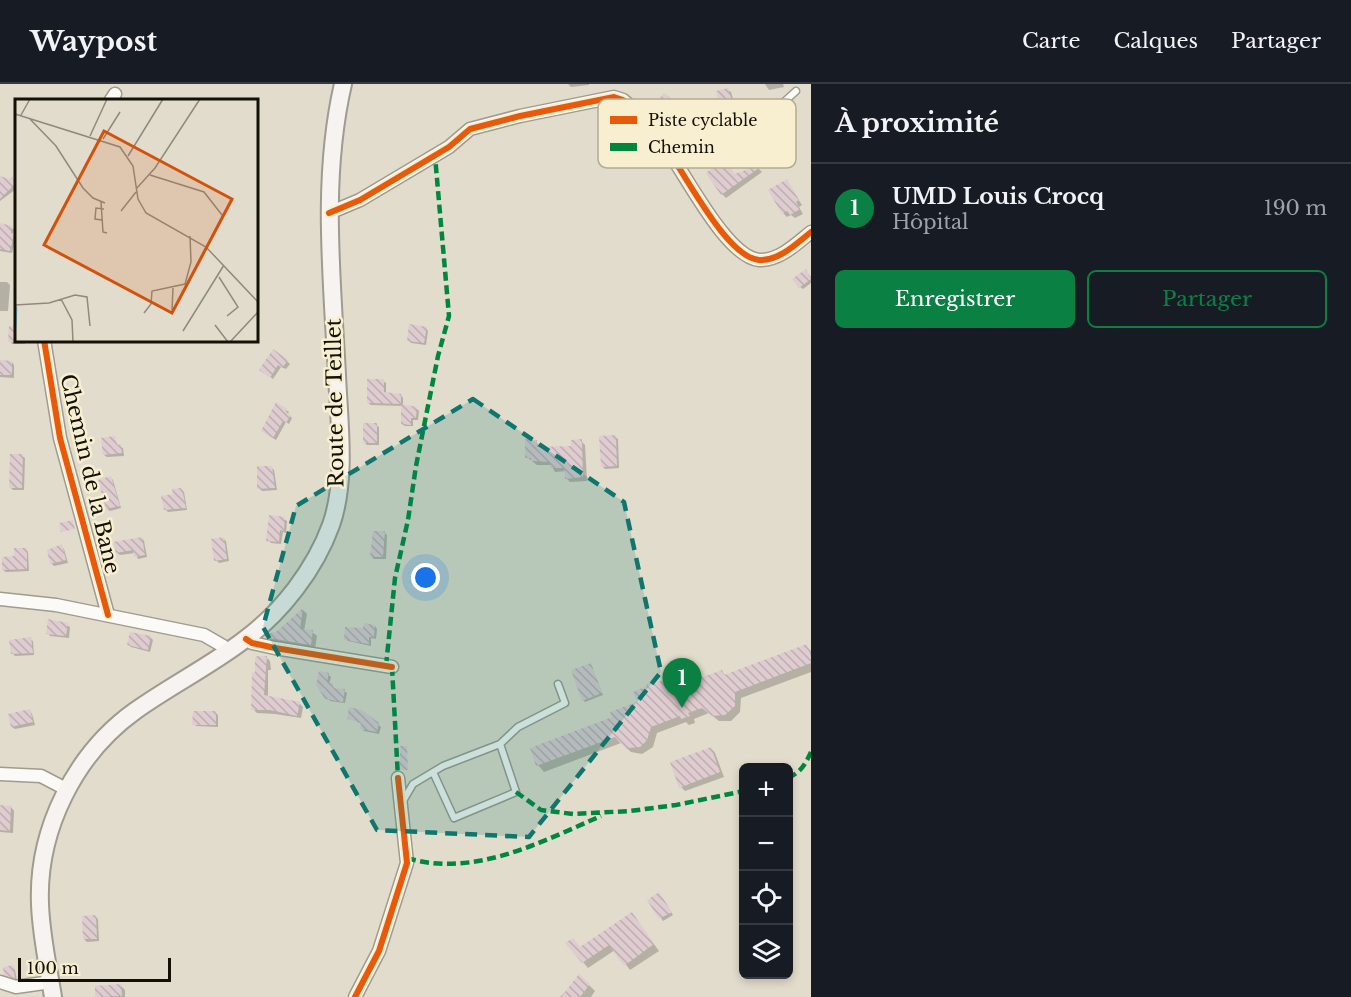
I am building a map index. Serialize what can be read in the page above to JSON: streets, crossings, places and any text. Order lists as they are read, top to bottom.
{
  "streets": {
    "main road": ["Route de Teillet"],
    "street": ["Chemin de la Bane"]
  },
  "legend": ["Piste cyclable", "Chemin"],
  "scale_bar": "100 m",
  "page": {
    "header": "Waypost",
    "nav": ["Carte", "Calques", "Partager"],
    "heading": "À proximité",
    "list": [
      {
        "mark": "1",
        "name": "UMD Louis Crocq",
        "note": "Hôpital",
        "value": "190 m"
      }
    ],
    "buttons": ["Enregistrer", "Partager"],
    "pins": "1",
    "map_buttons": ["+", "−"],
    "scale": "100 m"
  }
}
